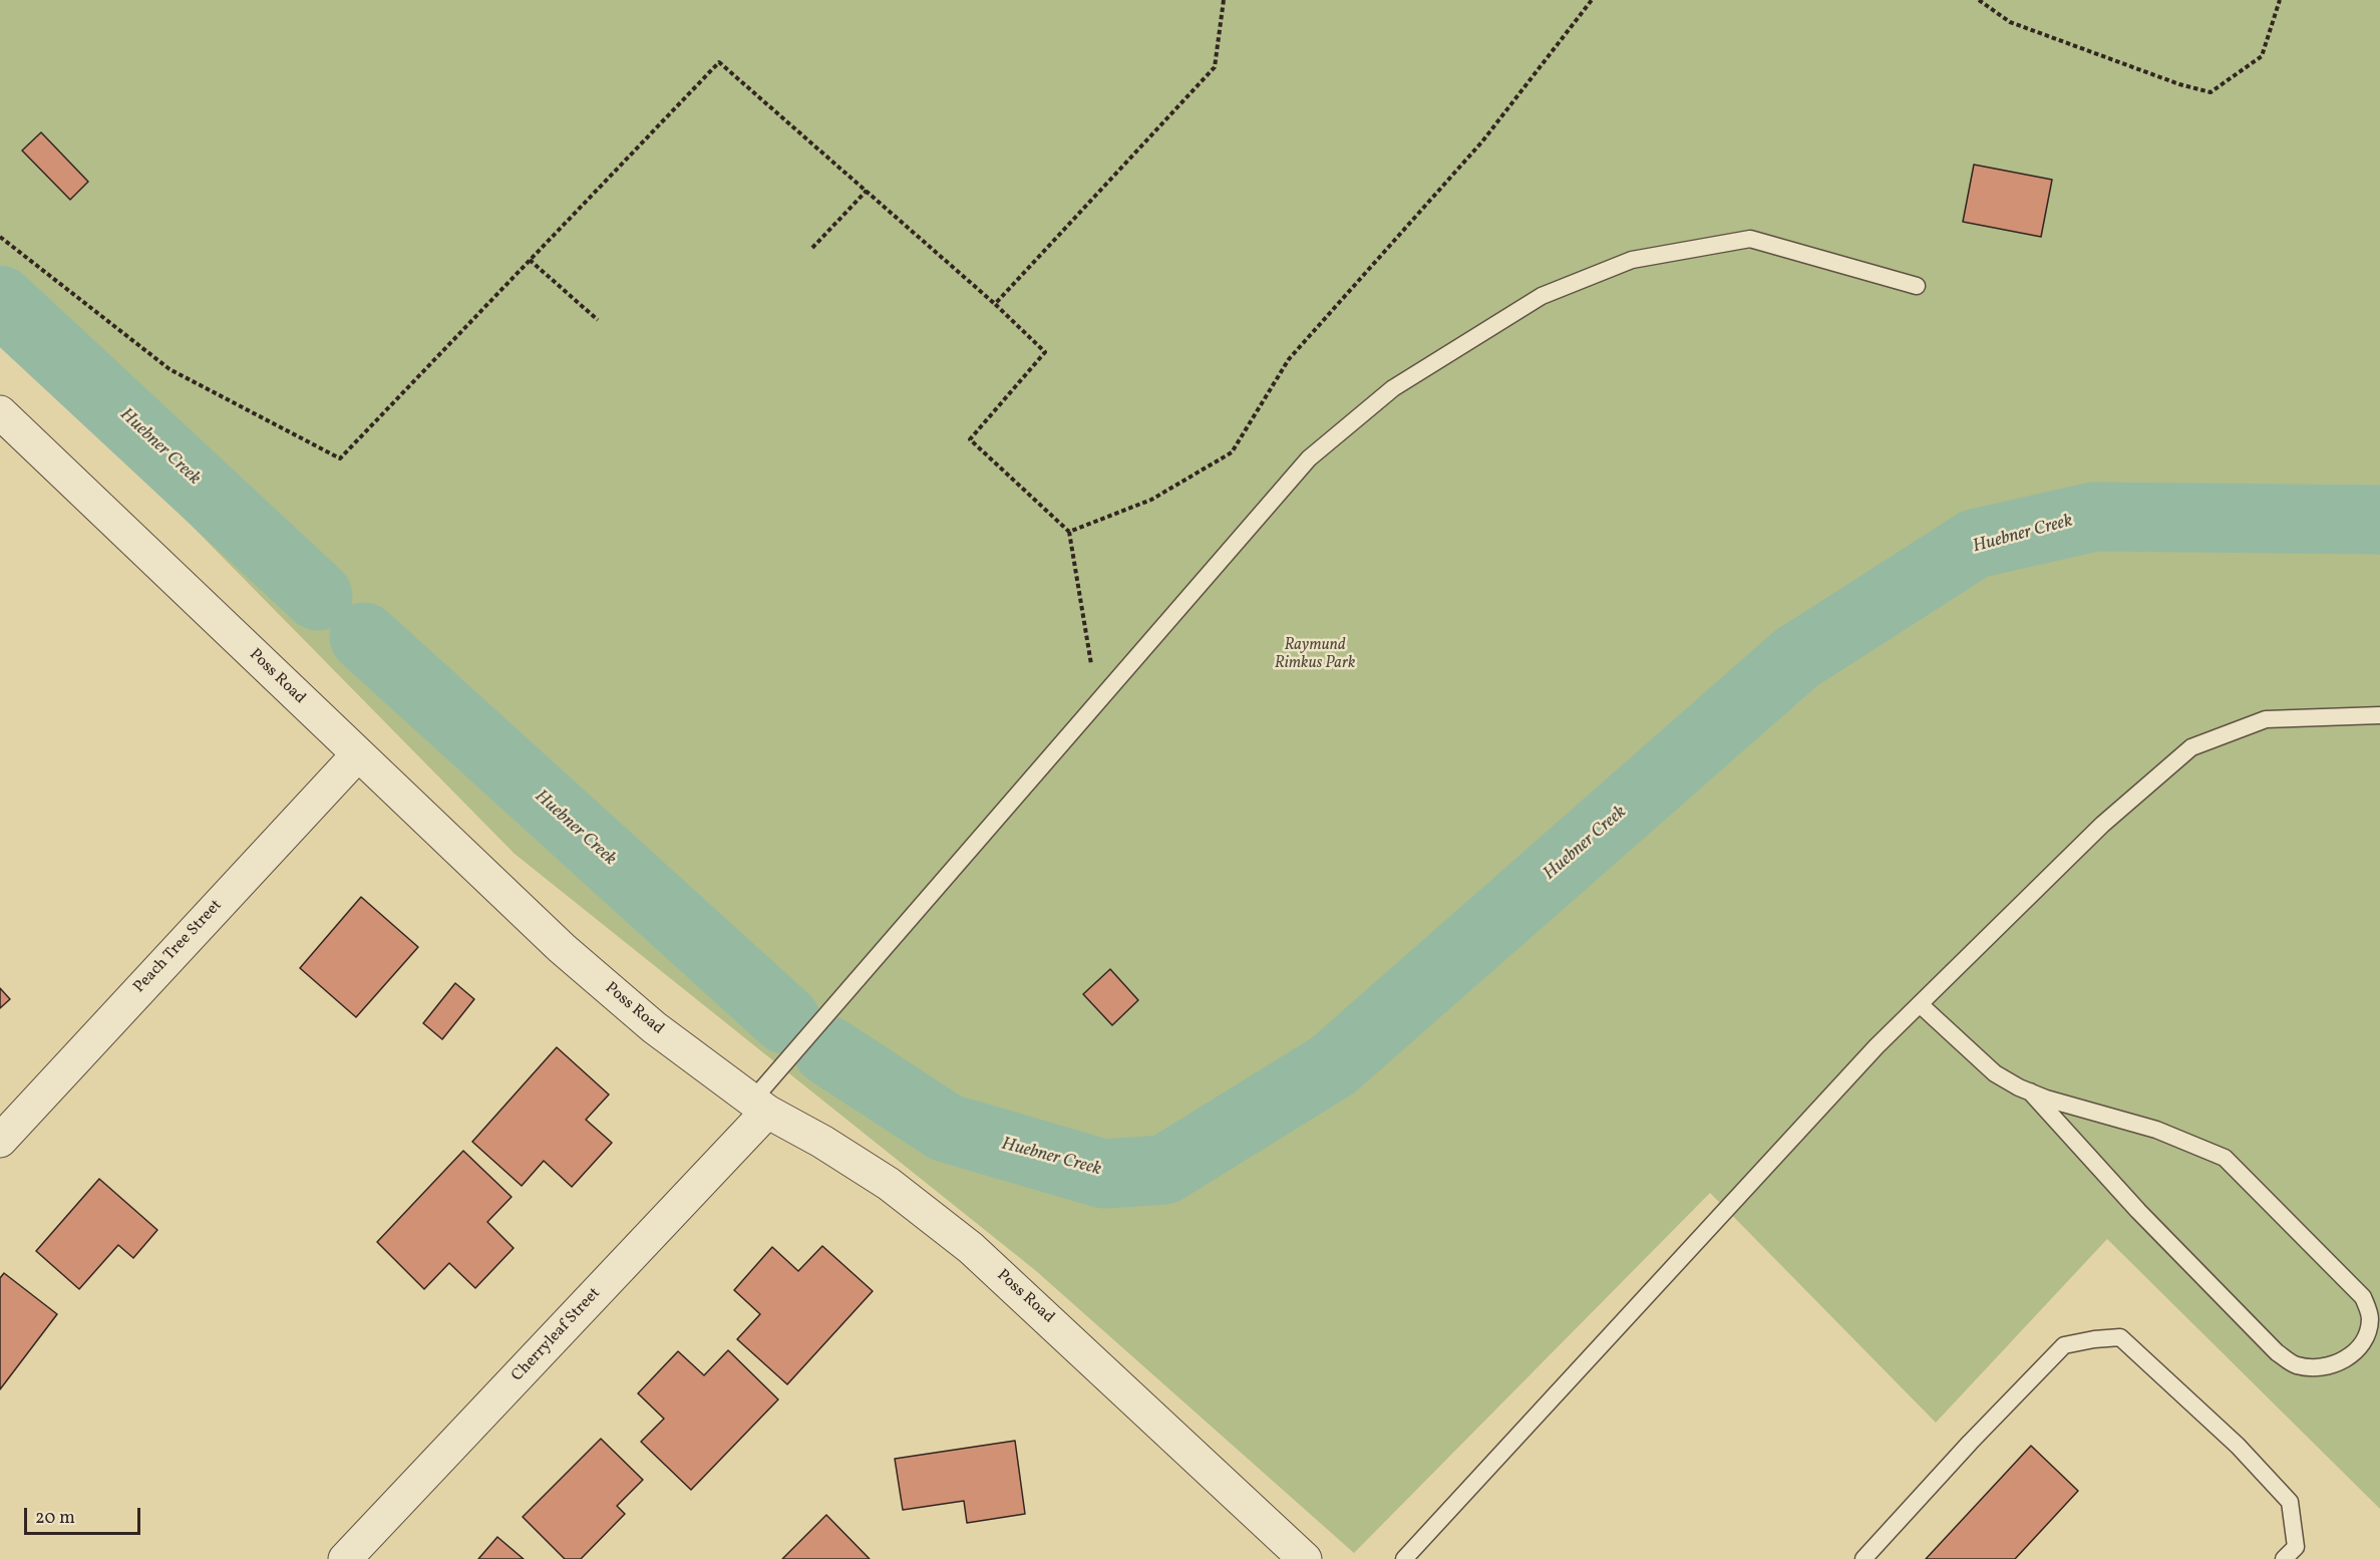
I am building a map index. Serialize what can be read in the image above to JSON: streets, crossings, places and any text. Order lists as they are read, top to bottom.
{
  "streets": {
    "street": ["Poss Road", "Peach Tree Street", "Cherryleaf Street"]
  },
  "crossings": [
    ["Poss Road", "Peach Tree Street"],
    ["Poss Road", "Cherryleaf Street"]
  ],
  "water": ["Huebner Creek"],
  "parks": ["Raymund Rimkus Park"],
  "scale_bar": "20 m"
}
